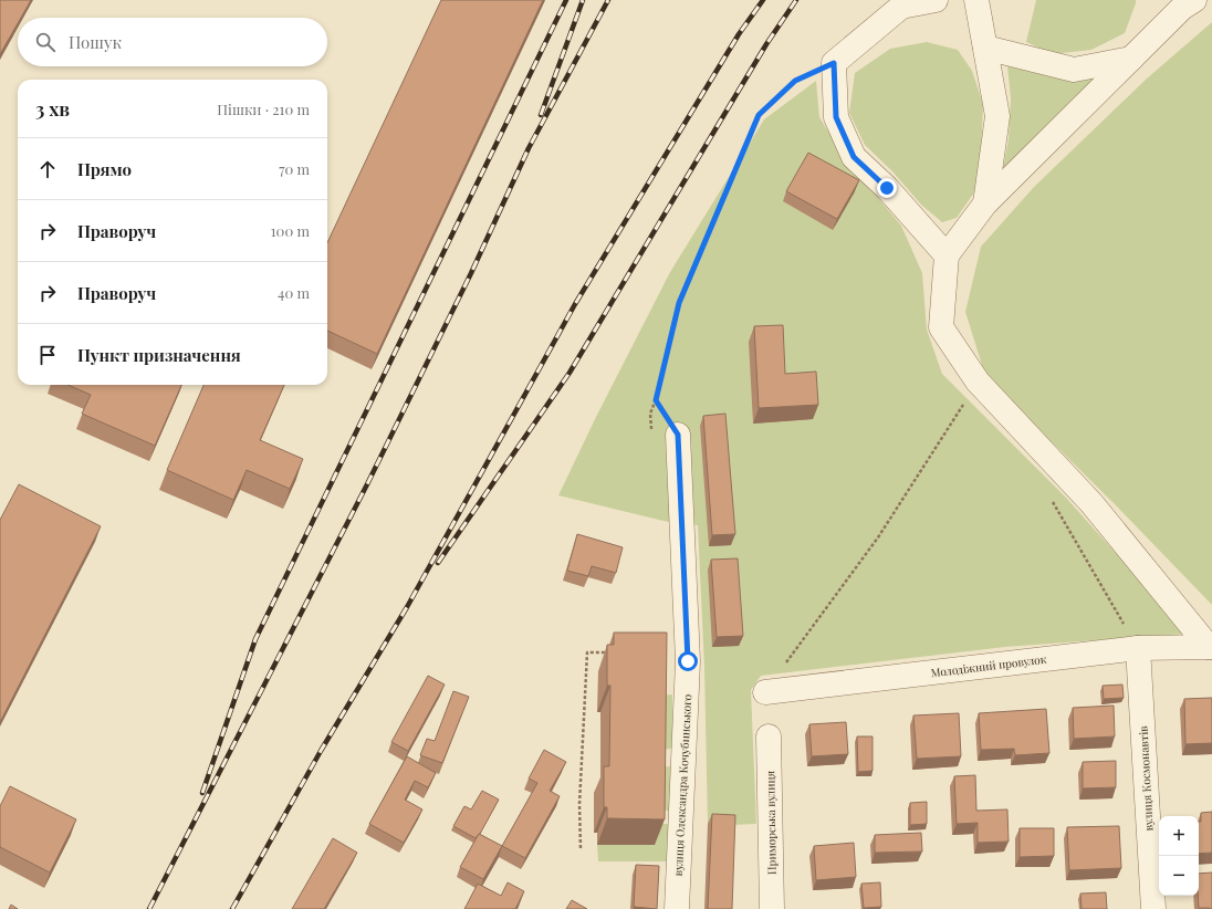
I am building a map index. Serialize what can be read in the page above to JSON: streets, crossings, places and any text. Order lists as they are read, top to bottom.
{
  "streets": {
    "street": [
      "Молодіжний провулок",
      "вулиця Космонавтів",
      "вулиця Олександра Кочубинського",
      "Приморська вулиця"
    ]
  },
  "crossings": [
    ["Молодіжний провулок", "вулиця Космонавтів"]
  ],
  "page": {
    "search": "Пошук",
    "heading": ["3 хв", "Пішки · 210 m"],
    "list": [
      ["Прямо", "70 m"],
      ["Праворуч", "100 m"],
      ["Праворуч", "40 m"],
      "Пункт призначення"
    ],
    "map_buttons": ["+", "−"]
  }
}
